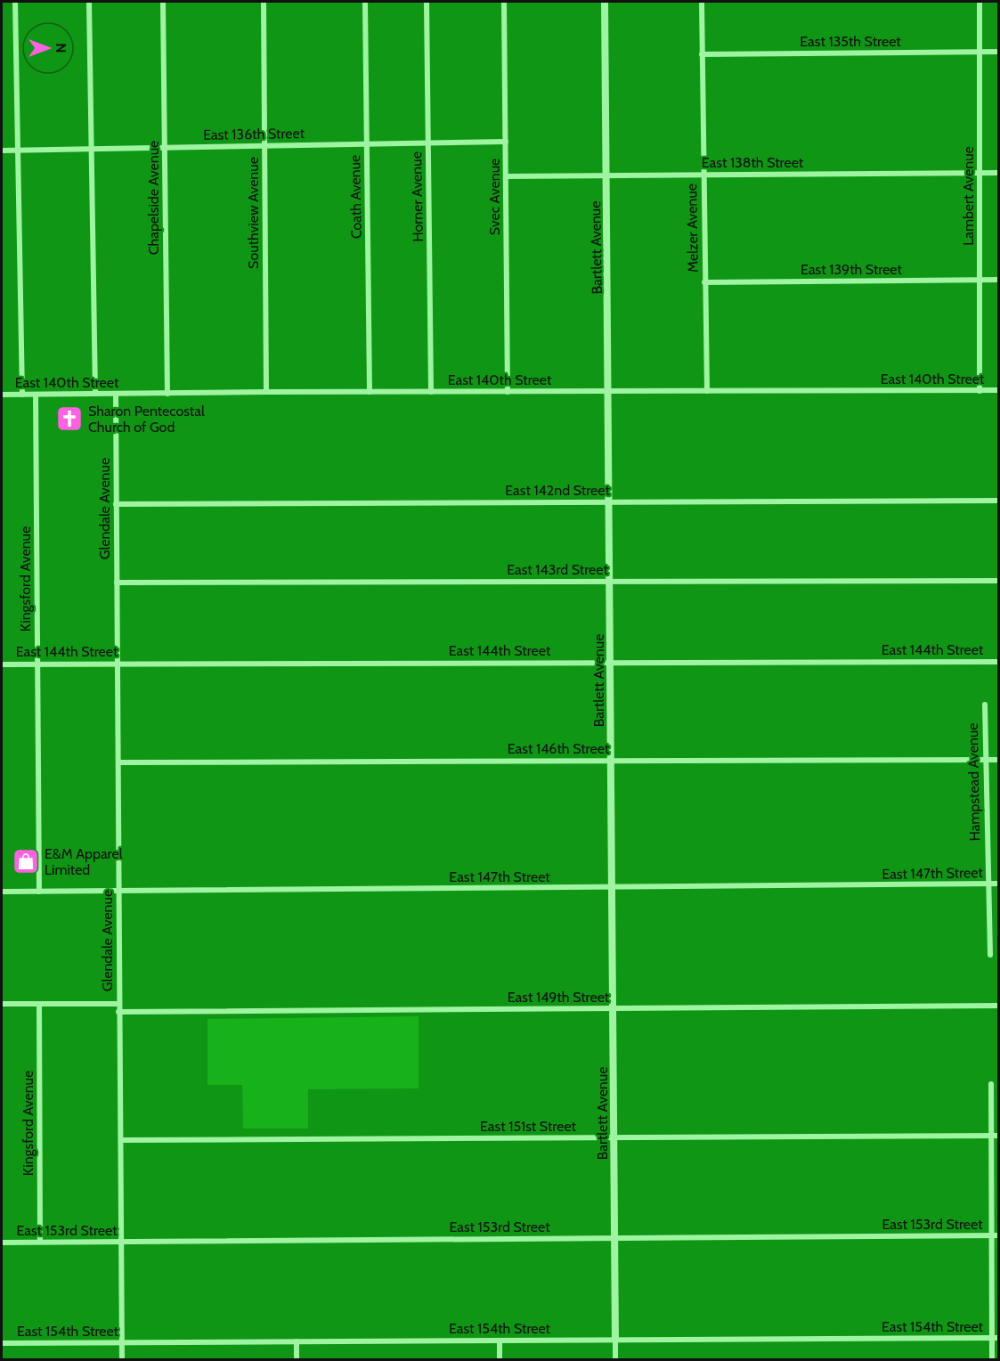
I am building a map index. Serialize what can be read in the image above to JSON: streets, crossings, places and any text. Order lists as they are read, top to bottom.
{
  "streets": {
    "street": [
      "East 135th Street",
      "East 136th Street",
      "East 138th Street",
      "Lambert Avenue",
      "Coath Avenue",
      "Horner Avenue",
      "Svec Avenue",
      "Chapelside Avenue",
      "Southview Avenue",
      "Melzer Avenue",
      "Bartlett Avenue",
      "East 139th Street",
      "East 140th Street",
      "East 142nd Street",
      "Glendale Avenue",
      "East 143rd Street",
      "Kingsford Avenue",
      "East 144th Street",
      "East 146th Street",
      "Hampstead Avenue",
      "East 147th Street",
      "East 149th Street",
      "East 151st Street",
      "East 153rd Street",
      "East 154th Street"
    ]
  },
  "crossings": [
    ["East 135th Street", "Lambert Avenue"],
    ["East 135th Street", "Melzer Avenue"],
    ["East 136th Street", "Coath Avenue"],
    ["East 136th Street", "Horner Avenue"],
    ["East 136th Street", "Svec Avenue"],
    ["East 136th Street", "Chapelside Avenue"],
    ["East 136th Street", "Southview Avenue"],
    ["East 138th Street", "Lambert Avenue"],
    ["East 138th Street", "Svec Avenue"],
    ["East 138th Street", "Melzer Avenue"],
    ["East 138th Street", "Bartlett Avenue"],
    ["Lambert Avenue", "East 139th Street"],
    ["Lambert Avenue", "East 140th Street"],
    ["Coath Avenue", "East 140th Street"],
    ["Horner Avenue", "East 140th Street"],
    ["Svec Avenue", "East 140th Street"],
    ["Chapelside Avenue", "East 140th Street"],
    ["Southview Avenue", "East 140th Street"],
    ["Melzer Avenue", "East 139th Street"],
    ["Melzer Avenue", "East 140th Street"],
    ["Bartlett Avenue", "East 140th Street"],
    ["Bartlett Avenue", "East 142nd Street"],
    ["Bartlett Avenue", "East 143rd Street"],
    ["Bartlett Avenue", "East 144th Street"],
    ["Bartlett Avenue", "East 146th Street"],
    ["Bartlett Avenue", "East 147th Street"],
    ["Bartlett Avenue", "East 149th Street"],
    ["Bartlett Avenue", "East 151st Street"],
    ["Bartlett Avenue", "East 153rd Street"],
    ["Bartlett Avenue", "East 154th Street"],
    ["East 140th Street", "Glendale Avenue"],
    ["East 140th Street", "Kingsford Avenue"],
    ["East 142nd Street", "Glendale Avenue"],
    ["Glendale Avenue", "East 143rd Street"],
    ["Glendale Avenue", "East 144th Street"],
    ["Glendale Avenue", "East 146th Street"],
    ["Glendale Avenue", "East 147th Street"],
    ["Glendale Avenue", "East 149th Street"],
    ["Glendale Avenue", "East 151st Street"],
    ["Glendale Avenue", "East 153rd Street"],
    ["Glendale Avenue", "East 154th Street"],
    ["Kingsford Avenue", "East 144th Street"],
    ["Kingsford Avenue", "East 147th Street"],
    ["Kingsford Avenue", "East 153rd Street"],
    ["East 146th Street", "Hampstead Avenue"],
    ["Hampstead Avenue", "East 147th Street"]
  ],
  "places": {
    "church": ["Sharon Pentecostal Church of God"],
    "shop": ["E&M Apparel Limited"]
  },
  "north": "right"
}
